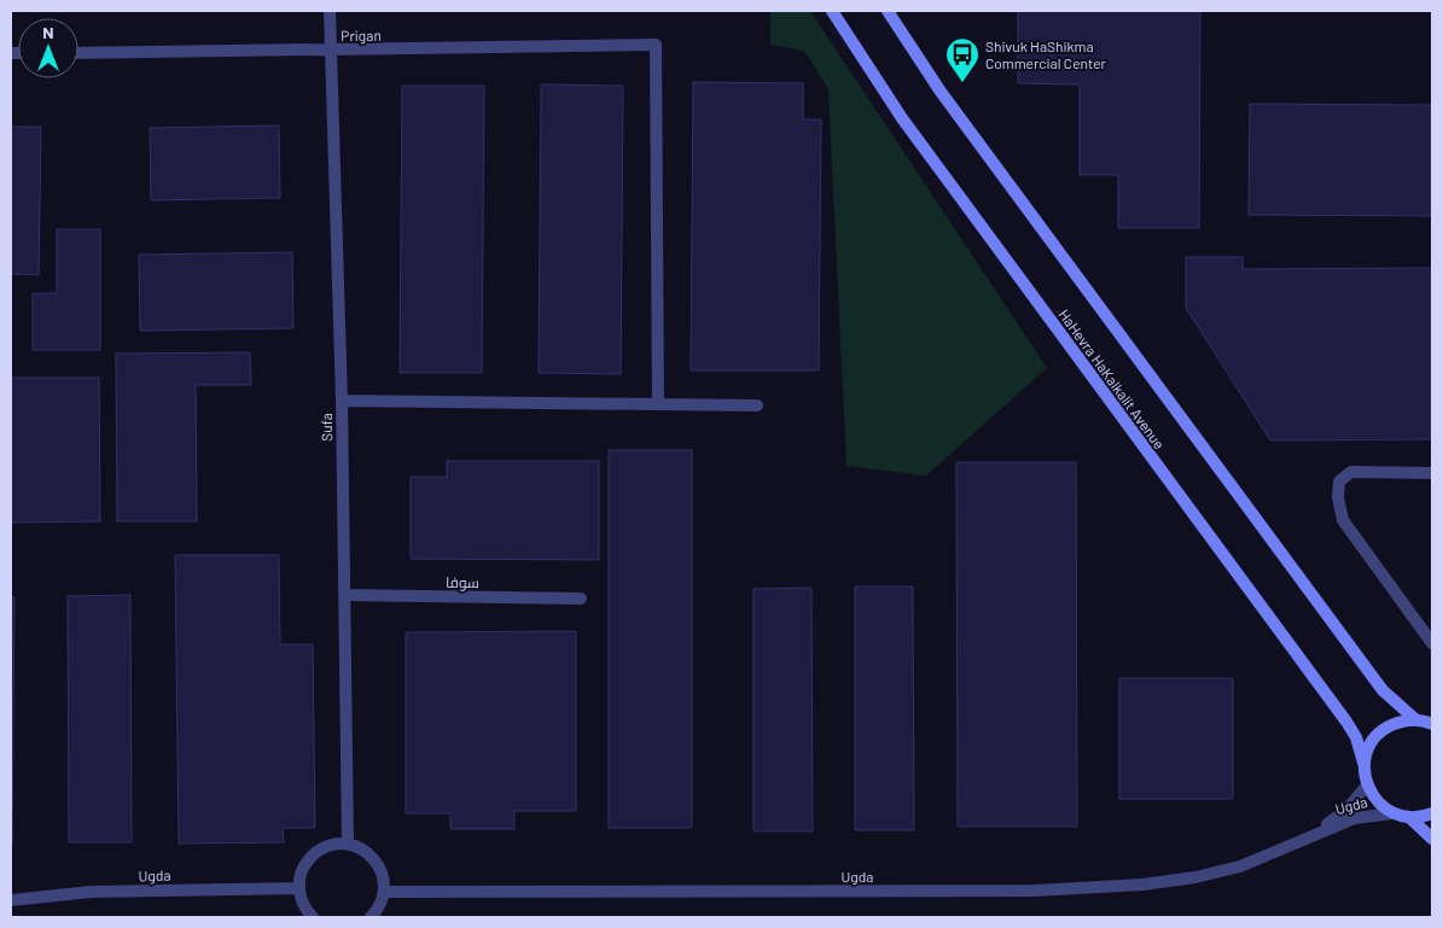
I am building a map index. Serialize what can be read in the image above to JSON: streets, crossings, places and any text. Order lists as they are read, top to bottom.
{
  "streets": {
    "main road": ["HaHevra HaKalkalit Avenue"],
    "street": [
      "Prigan",
      "Sufa",
      "سوفا",
      "Ugda"
    ]
  },
  "crossings": [
    ["Prigan", "Sufa"],
    ["HaHevra HaKalkalit Avenue", "Ugda"],
    ["Sufa", "سوفا"]
  ],
  "places": {
    "bus stop": ["Shivuk HaShikma Commercial Center"]
  },
  "north": "top"
}
